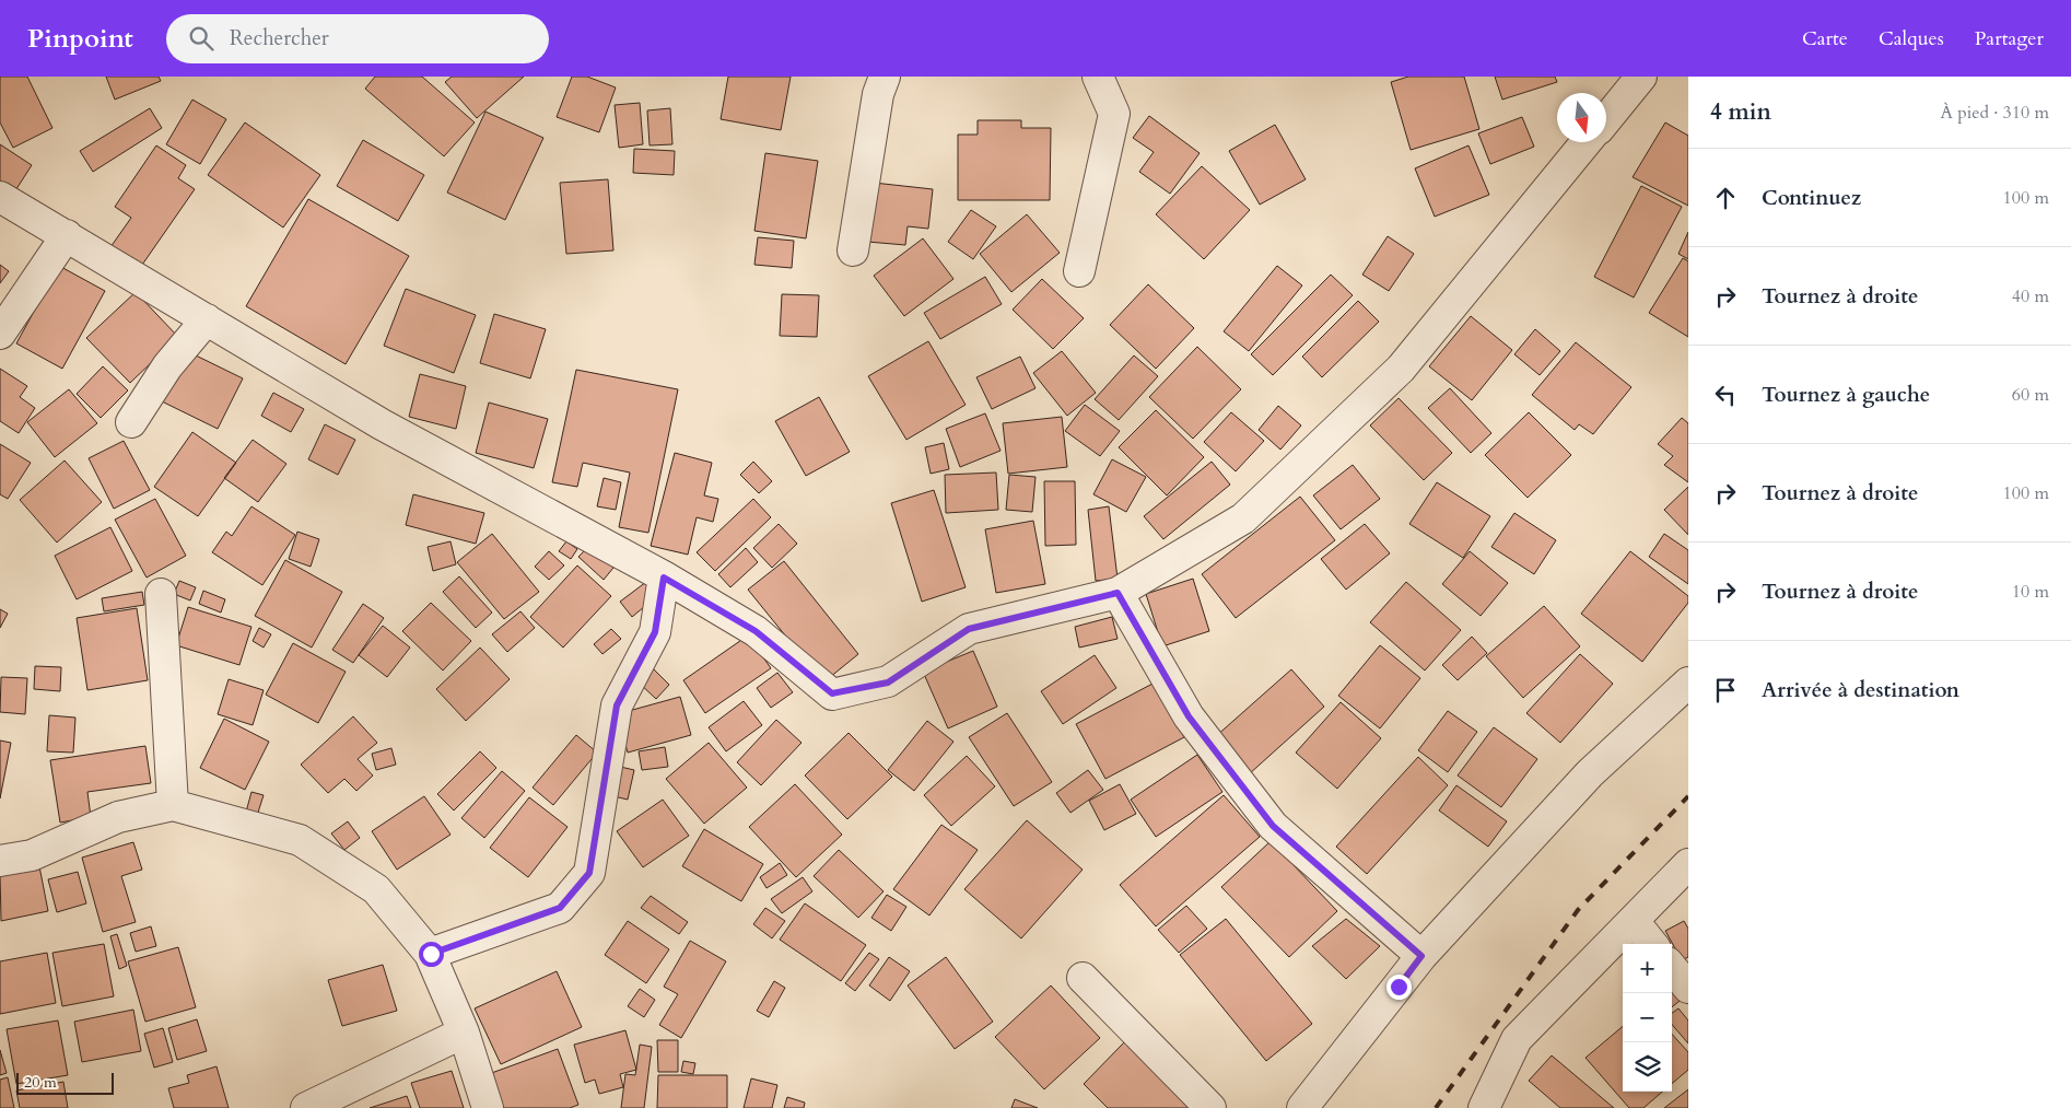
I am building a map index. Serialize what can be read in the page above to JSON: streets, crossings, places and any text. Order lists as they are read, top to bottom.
{
  "scale_bar": "20 m",
  "north": "bottom",
  "page": {
    "header": "Pinpoint",
    "search": "Rechercher",
    "nav": ["Carte", "Calques", "Partager"],
    "heading": ["4 min", "À pied · 310 m"],
    "list": [
      ["Continuez", "100 m"],
      ["Tournez à droite", "40 m"],
      ["Tournez à gauche", "60 m"],
      ["Tournez à droite", "100 m"],
      ["Tournez à droite", "10 m"],
      "Arrivée à destination"
    ],
    "map_buttons": ["+", "−"],
    "scale": "20 m"
  }
}
